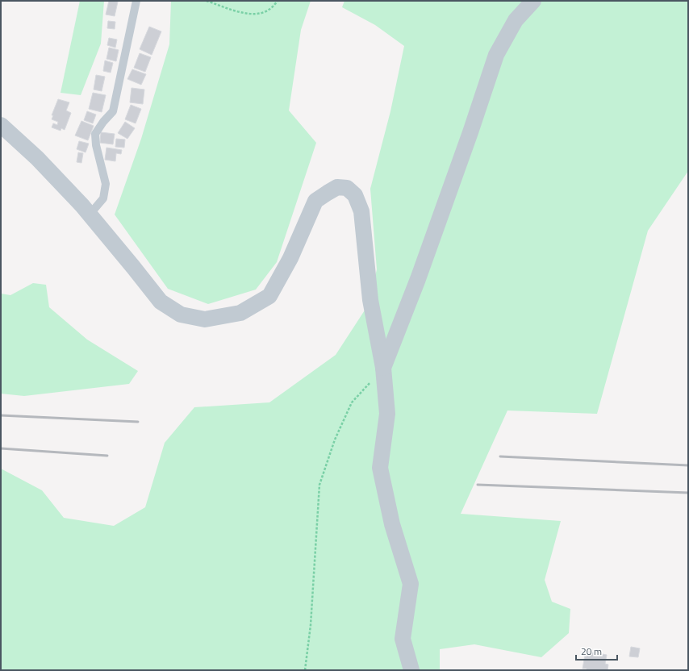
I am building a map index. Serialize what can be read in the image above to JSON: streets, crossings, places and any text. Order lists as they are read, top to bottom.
{
  "scale_bar": "20 m"
}
